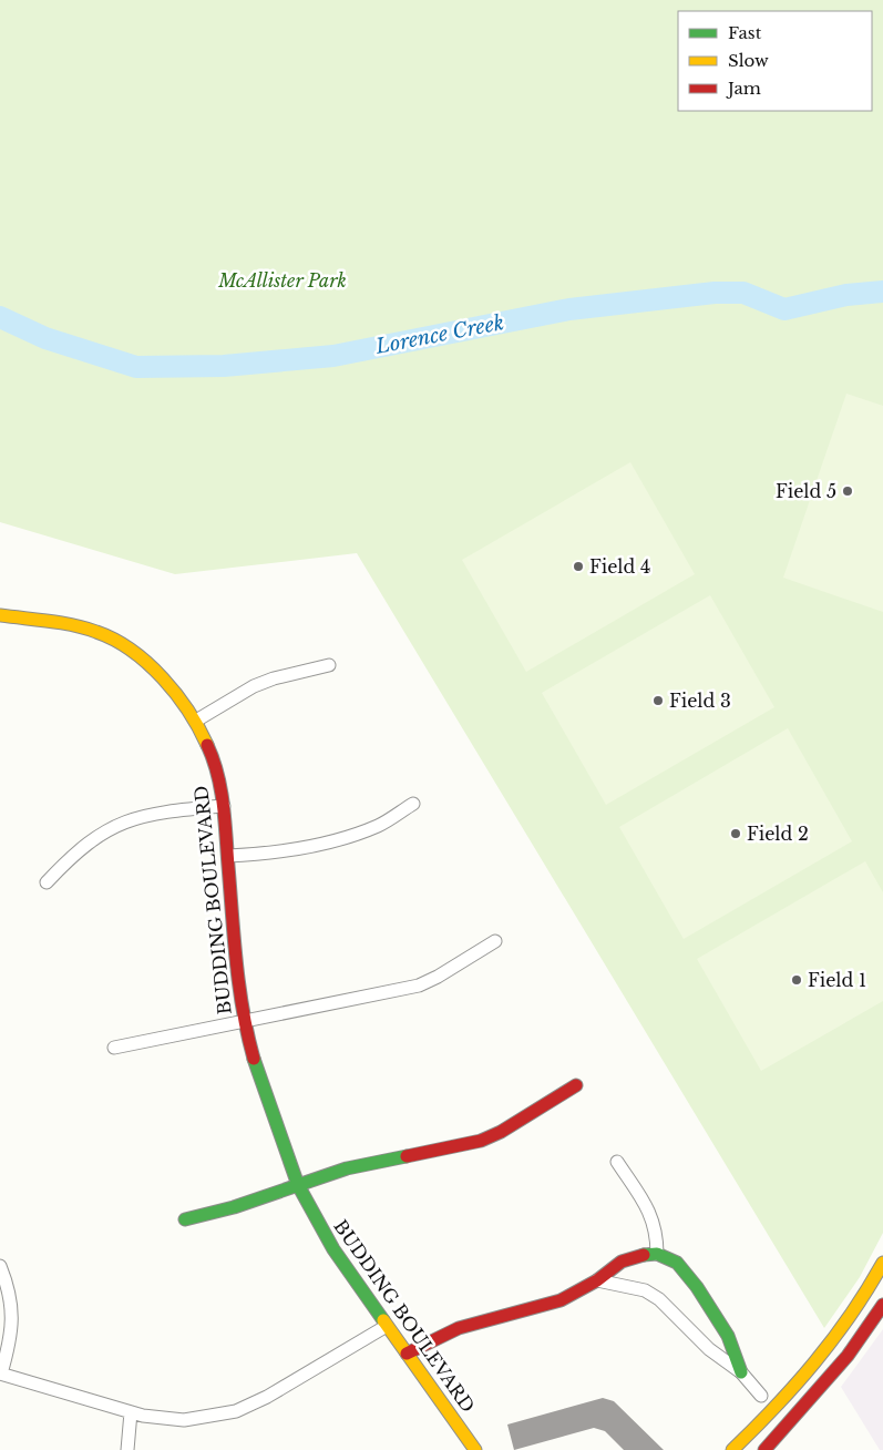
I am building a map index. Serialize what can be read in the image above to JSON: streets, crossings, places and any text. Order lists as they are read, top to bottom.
{
  "streets": {
    "street": ["BUDDING BOULEVARD"]
  },
  "water": ["Lorence Creek"],
  "parks": ["McAllister Park"],
  "places": [
    "Field 5",
    "Field 4",
    "Field 3",
    "Field 2",
    "Field 1"
  ],
  "legend": ["Fast", "Slow", "Jam"]
}
